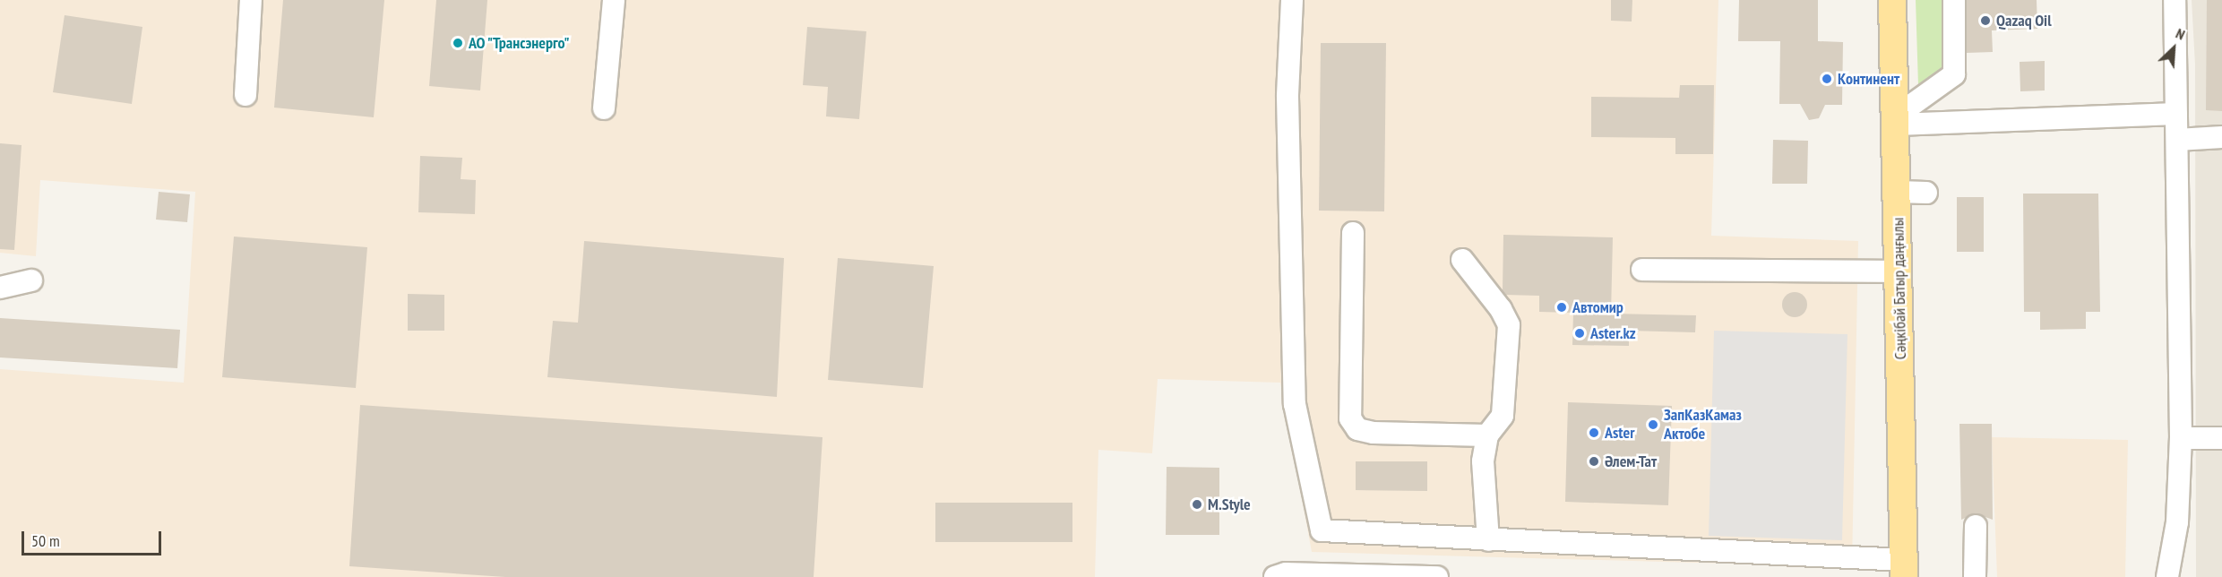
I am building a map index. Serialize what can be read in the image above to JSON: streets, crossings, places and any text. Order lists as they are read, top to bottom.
{
  "streets": {
    "main road": ["Сәңкібай Батыр даңғылы"]
  },
  "places": [
    "Qazaq Oil",
    "АО \"Трансэнерго\"",
    "Континент",
    "Автомир",
    "Aster.kz",
    "ЗапКазКамаз Актобе",
    "Aster",
    "Әлем-Тат",
    "M.Style"
  ],
  "scale_bar": "50 m",
  "north": "top right"
}
